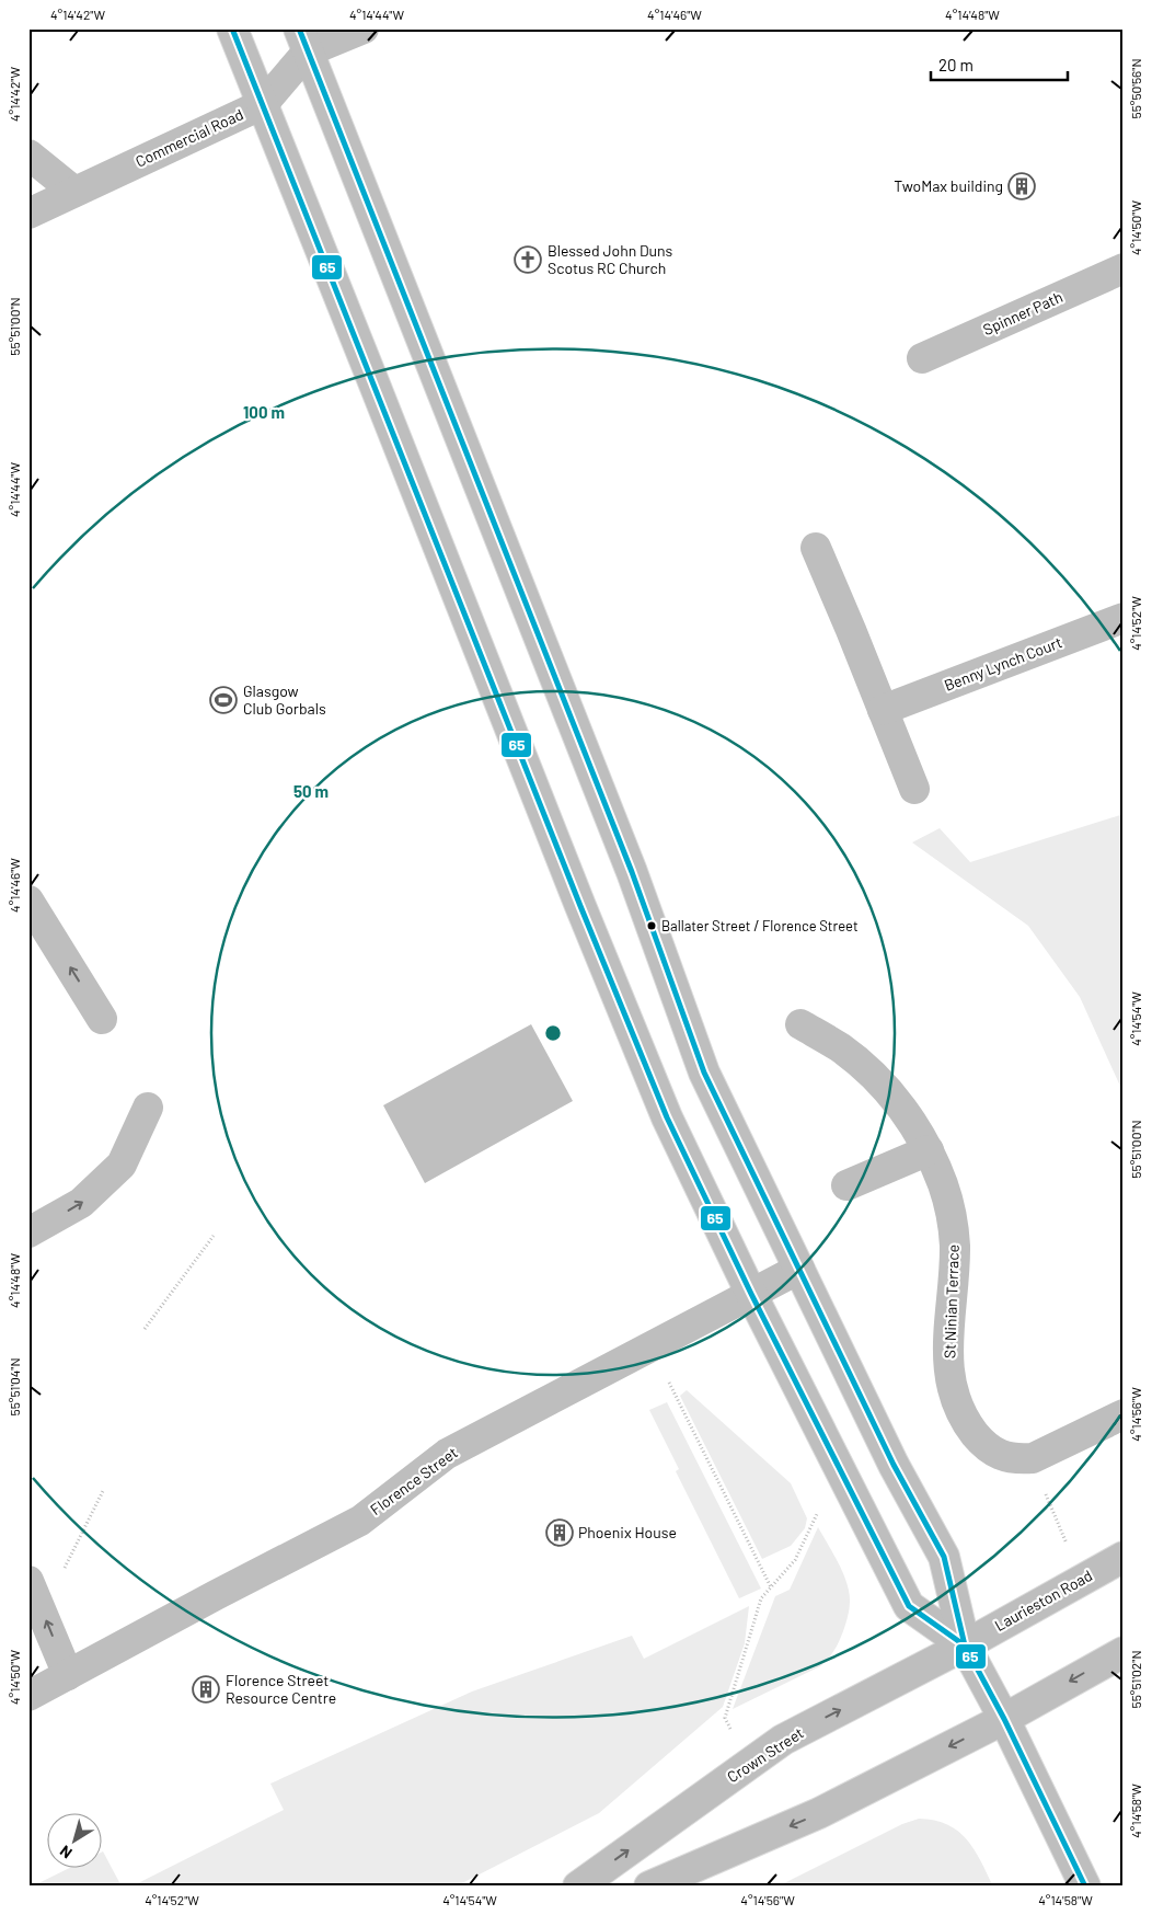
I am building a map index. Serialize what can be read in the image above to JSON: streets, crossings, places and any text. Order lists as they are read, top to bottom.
{
  "streets": {
    "main road": [
      "Commercial Road",
      "Spinner Path",
      "Benny Lynch Court",
      "St Ninian Terrace",
      "Florence Street",
      "Laurieston Road",
      "Crown Street"
    ]
  },
  "crossings": [
    ["Laurieston Road", "Crown Street"]
  ],
  "places": {
    "building": ["TwoMax building", "Phoenix House", "Florence Street Resource Centre"],
    "church": ["Blessed John Duns Scotus RC Church"],
    "sports": ["Glasgow Club Gorbals"],
    "other": ["Ballater Street / Florence Street"]
  },
  "lines": ["transit line 65"],
  "scale_bar": "20 m",
  "north": "bottom left",
  "coordinates": [
    "4°14'42\"W",
    "4°14'44\"W",
    "4°14'46\"W",
    "4°14'48\"W",
    "55°50'56\"N",
    "4°14'50\"W",
    "55°51'00\"N",
    "4°14'52\"W",
    "4°14'54\"W",
    "55°51'04\"N",
    "4°14'56\"W",
    "55°51'02\"N",
    "4°14'58\"W"
  ],
  "rings": ["100 m", "50 m"]
}
